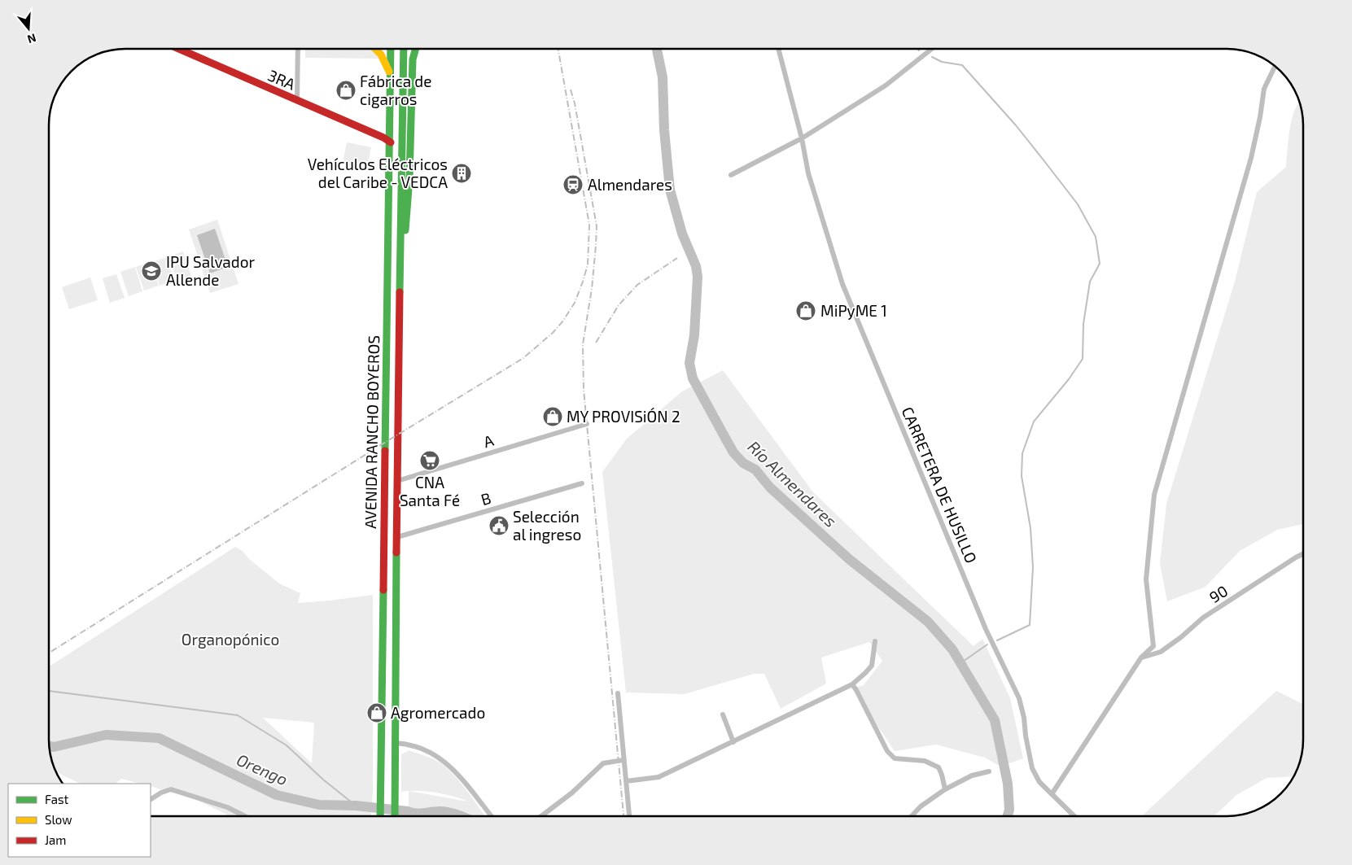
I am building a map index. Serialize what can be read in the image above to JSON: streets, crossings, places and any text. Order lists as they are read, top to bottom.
{
  "streets": {
    "main road": ["3RA", "AVENIDA RANCHO BOYEROS"],
    "street": [
      "A",
      "CARRETERA DE HUSILLO",
      "B",
      "90"
    ]
  },
  "crossings": [
    ["3RA", "AVENIDA RANCHO BOYEROS"],
    ["AVENIDA RANCHO BOYEROS", "A"],
    ["AVENIDA RANCHO BOYEROS", "B"]
  ],
  "water": ["Río Almendares", "Orengo"],
  "parks": ["Organopónico"],
  "places": {
    "shop": [
      "Fábrica de cigarros",
      "MiPyME 1",
      "MY PROVISiÓN 2",
      "Agromercado"
    ],
    "building": ["Vehículos Eléctricos del Caribe - VEDCA"],
    "station": ["Almendares"],
    "school or university": ["IPU Salvador Allende"],
    "supermarket": ["CNA Santa Fé"],
    "public building": ["Selección al ingreso"]
  },
  "legend": ["Fast", "Slow", "Jam"],
  "north": "bottom"
}
